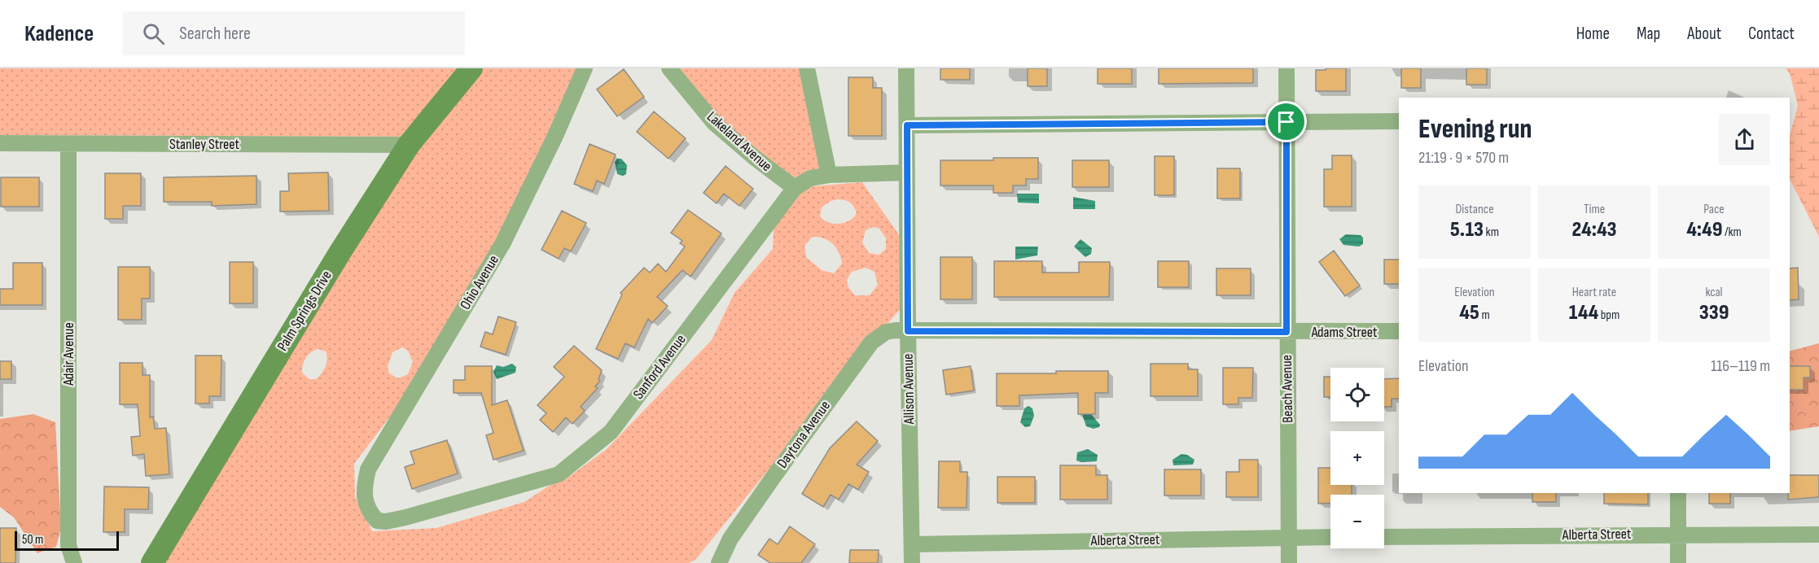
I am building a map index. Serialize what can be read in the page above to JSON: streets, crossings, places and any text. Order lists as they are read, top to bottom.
{
  "streets": {
    "street": [
      "Lakeland Avenue",
      "Stanley Street",
      "Ohio Avenue",
      "Palm Springs Drive",
      "Adams Street",
      "Adair Avenue",
      "Sanford Avenue",
      "Allison Avenue",
      "Beach Avenue",
      "Daytona Avenue",
      "Alberta Street"
    ]
  },
  "crossings": [
    ["Lakeland Avenue", "Sanford Avenue"],
    ["Stanley Street", "Palm Springs Drive"],
    ["Stanley Street", "Adair Avenue"],
    ["Ohio Avenue", "Sanford Avenue"],
    ["Adams Street", "Allison Avenue"],
    ["Adams Street", "Beach Avenue"],
    ["Adams Street", "Daytona Avenue"],
    ["Allison Avenue", "Daytona Avenue"],
    ["Allison Avenue", "Alberta Street"],
    ["Beach Avenue", "Alberta Street"]
  ],
  "scale_bar": "50 m",
  "page": {
    "header": "Kadence",
    "search": "Search here",
    "nav": [
      "Home",
      "Map",
      "About",
      "Contact"
    ],
    "heading": ["Evening run", "21:19 · 9 × 570 m"],
    "stats": [
      ["Distance", "5.13 km"],
      ["Time", "24:43"],
      ["Pace", "4:49 /km"],
      ["Elevation", "45 m"],
      ["Heart rate", "144 bpm"],
      ["kcal", "339"]
    ],
    "chart": ["Elevation", "116–119 m"],
    "map_buttons": ["+", "−"],
    "scale": "50 m"
  }
}
